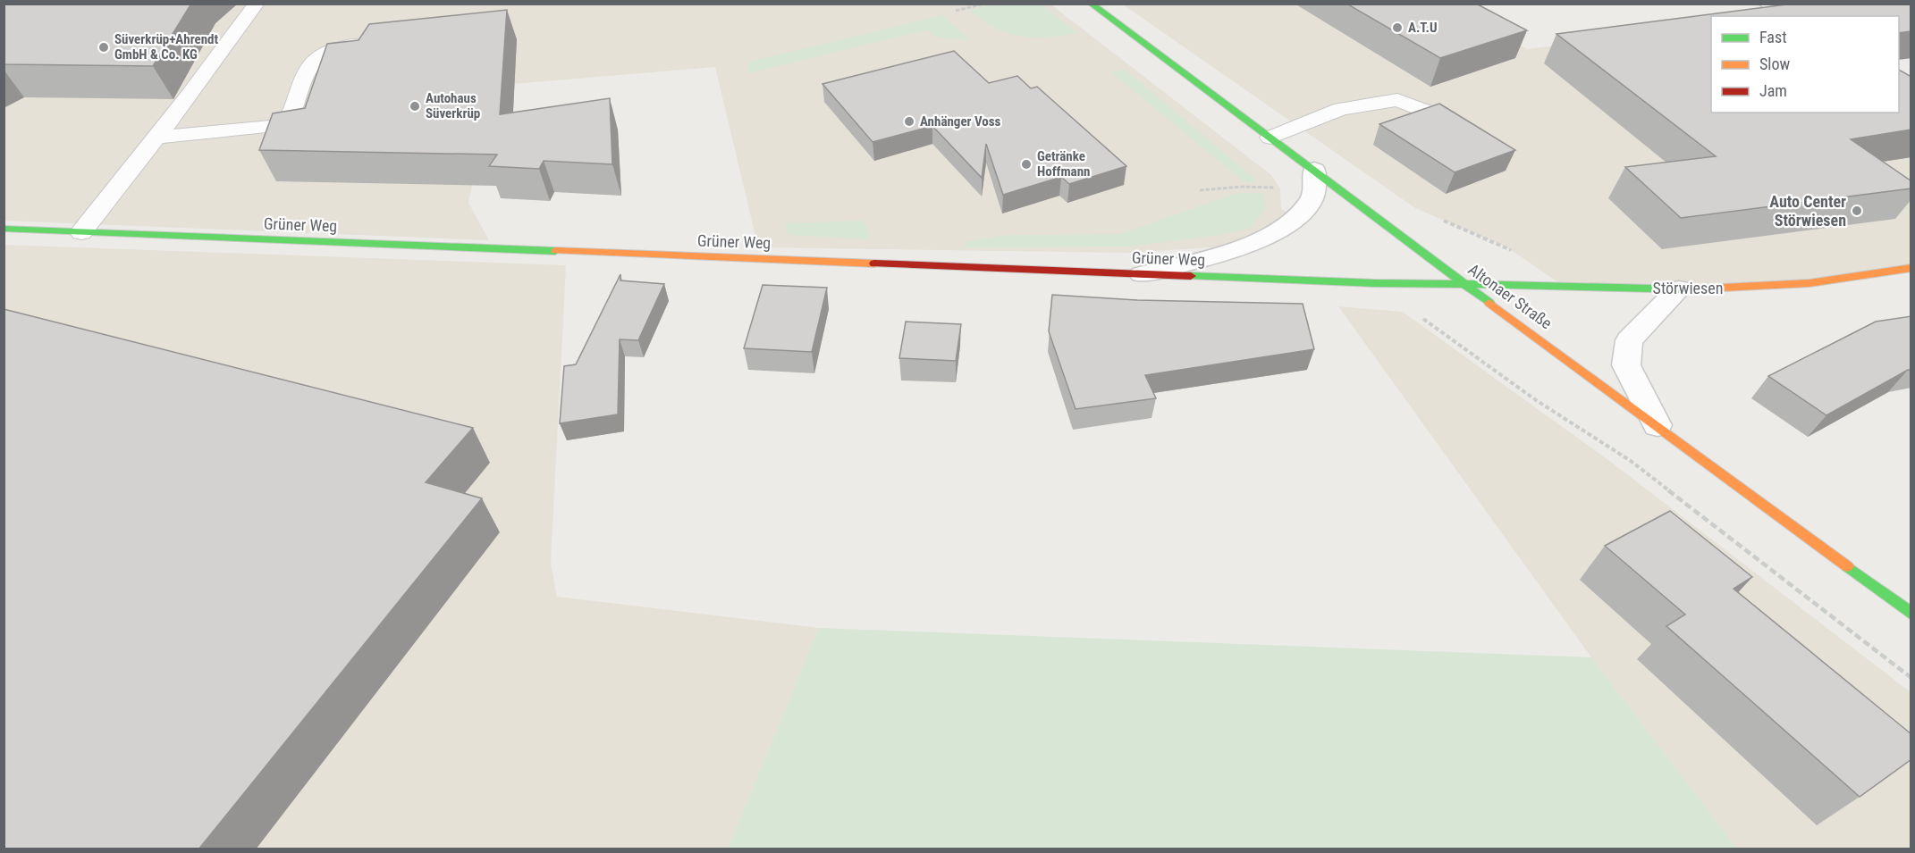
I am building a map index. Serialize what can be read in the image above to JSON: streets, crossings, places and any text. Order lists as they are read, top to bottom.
{
  "streets": {
    "street": ["Grüner Weg", "Störwiesen", "Altonaer Straße"]
  },
  "crossings": [
    ["Grüner Weg", "Störwiesen"],
    ["Grüner Weg", "Altonaer Straße"],
    ["Störwiesen", "Altonaer Straße"]
  ],
  "places": [
    "A.T.U",
    "Süverkrüp+Ahrendt GmbH & Co. KG",
    "Autohaus Süverkrüp",
    "Anhänger Voss",
    "Getränke Hoffmann",
    "Auto Center Störwiesen"
  ],
  "legend": ["Fast", "Slow", "Jam"]
}
